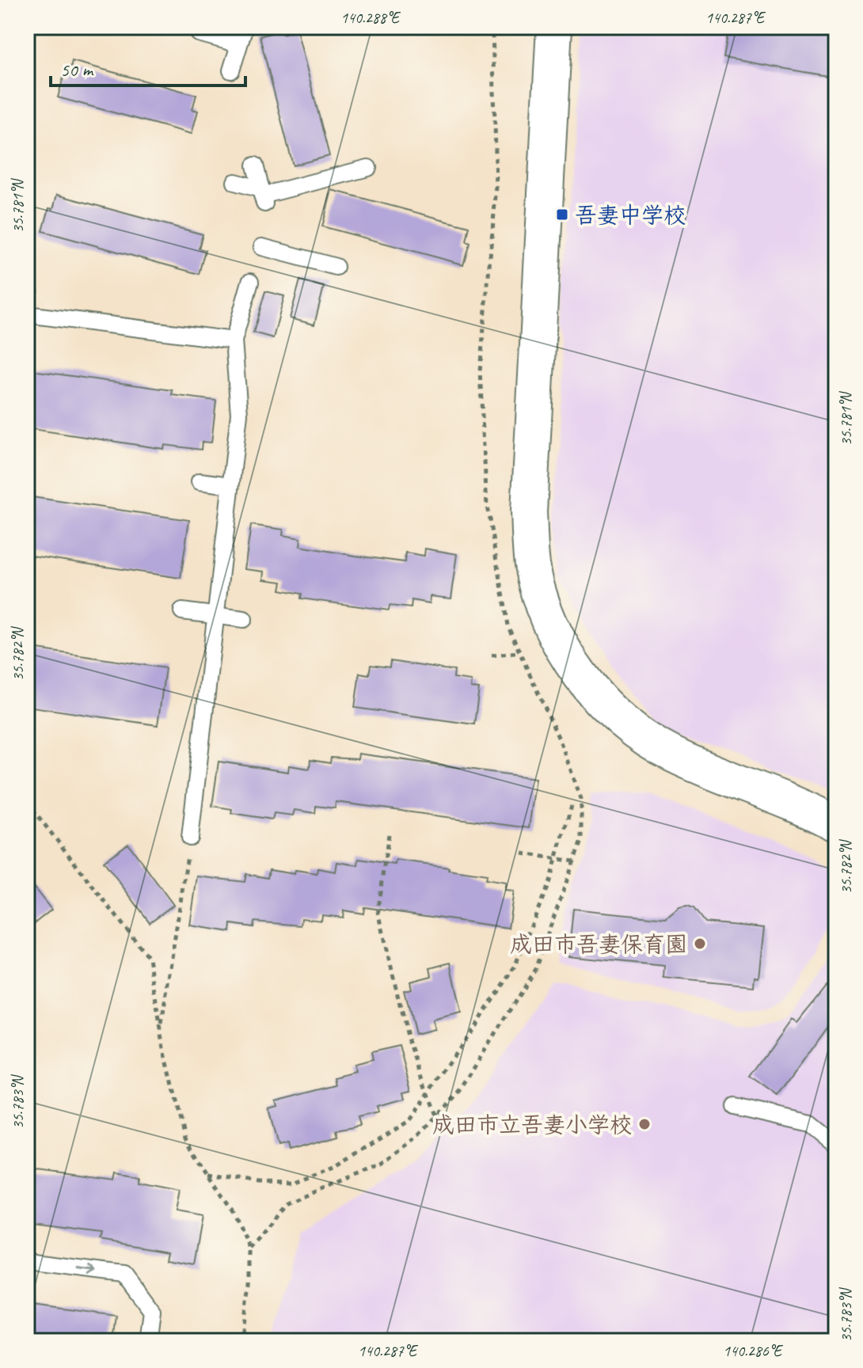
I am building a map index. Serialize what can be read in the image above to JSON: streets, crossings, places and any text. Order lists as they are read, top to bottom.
{
  "places": {
    "transit": ["吾妻中学校"],
    "other": ["成田市吾妻保育園", "成田市立吾妻小学校"]
  },
  "scale_bar": "50 m",
  "coordinates": [
    "140.288°E",
    "140.287°E",
    "35.781°N",
    "35.782°N",
    "35.783°N",
    "140.286°E"
  ]
}
